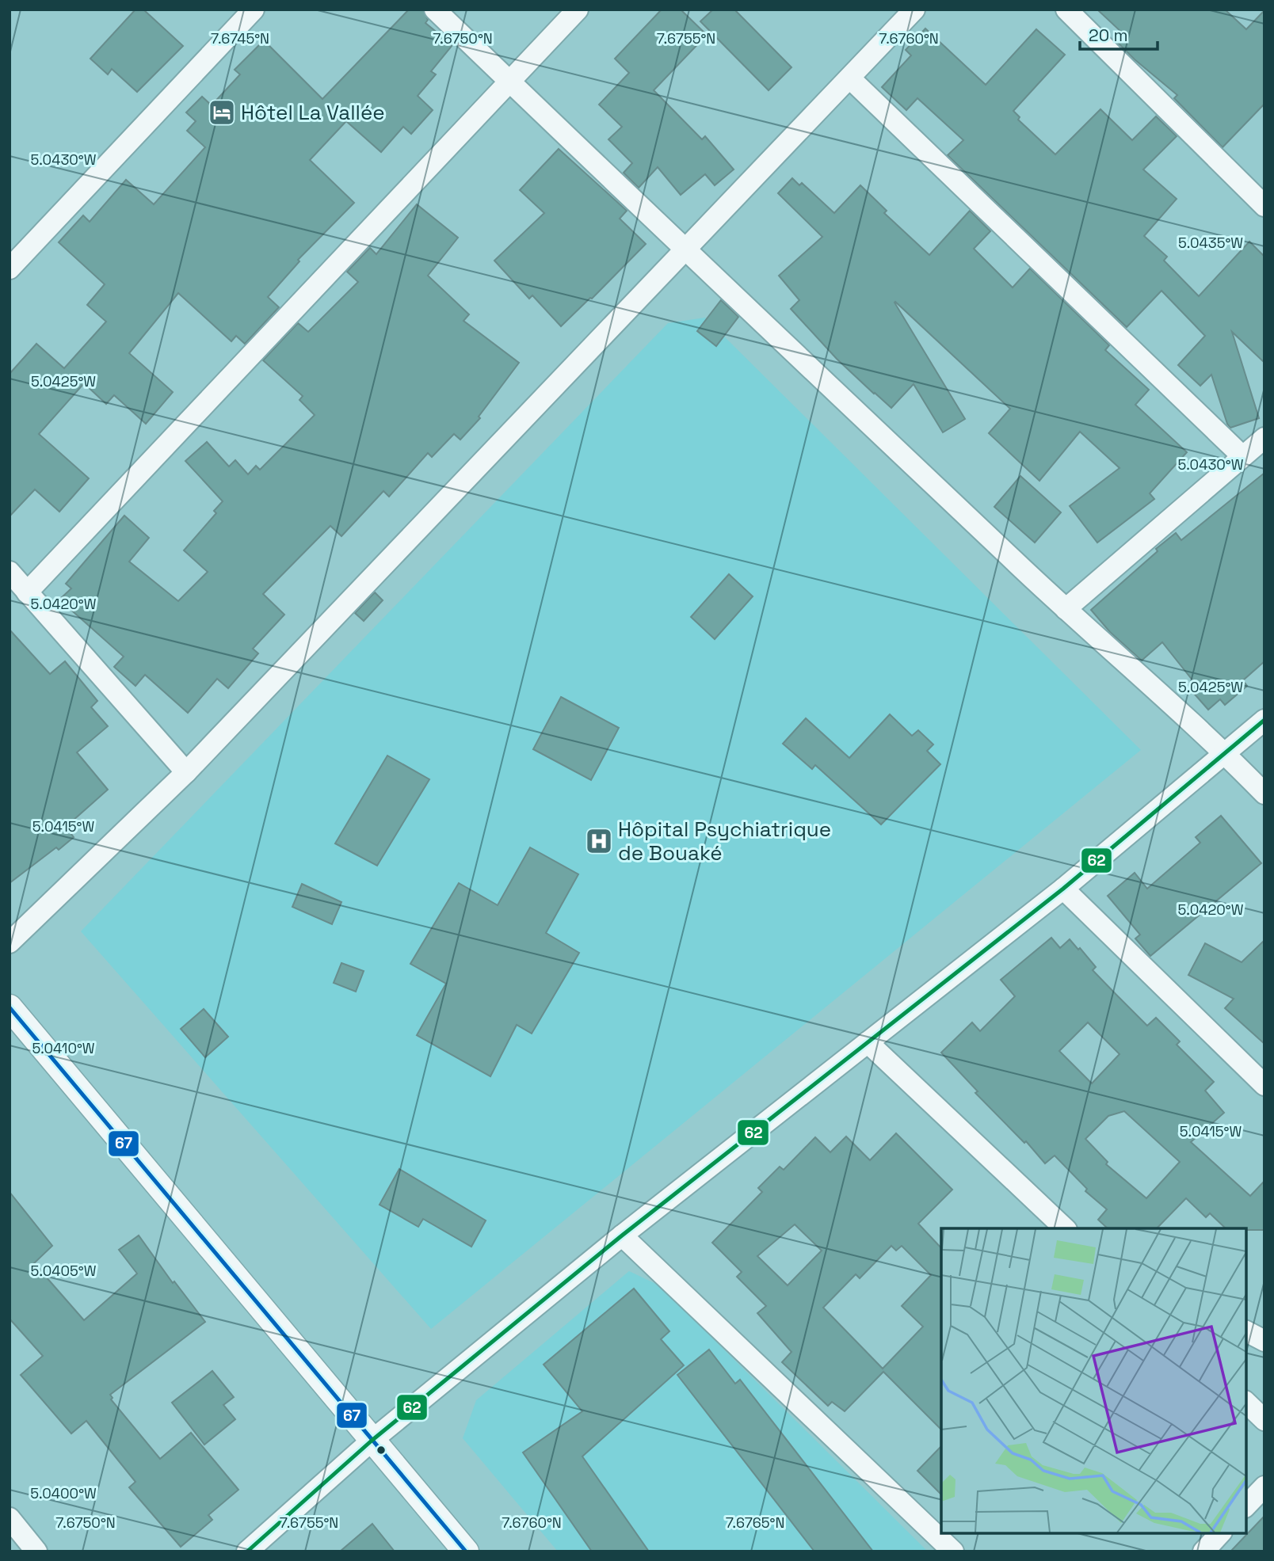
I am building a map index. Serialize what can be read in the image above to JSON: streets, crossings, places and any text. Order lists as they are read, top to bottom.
{
  "places": {
    "hotel": ["Hôtel La Vallée"],
    "hospital": ["Hôpital Psychiatrique de Bouaké"]
  },
  "lines": ["transit line 62", "transit line 67"],
  "scale_bar": "20 m",
  "coordinates": [
    "7.6745°N",
    "7.6750°N",
    "7.6755°N",
    "7.6760°N",
    "5.0430°W",
    "5.0435°W",
    "5.0425°W",
    "5.0420°W",
    "5.0415°W",
    "5.0410°W",
    "5.0405°W",
    "5.0400°W",
    "7.6765°N"
  ]
}
